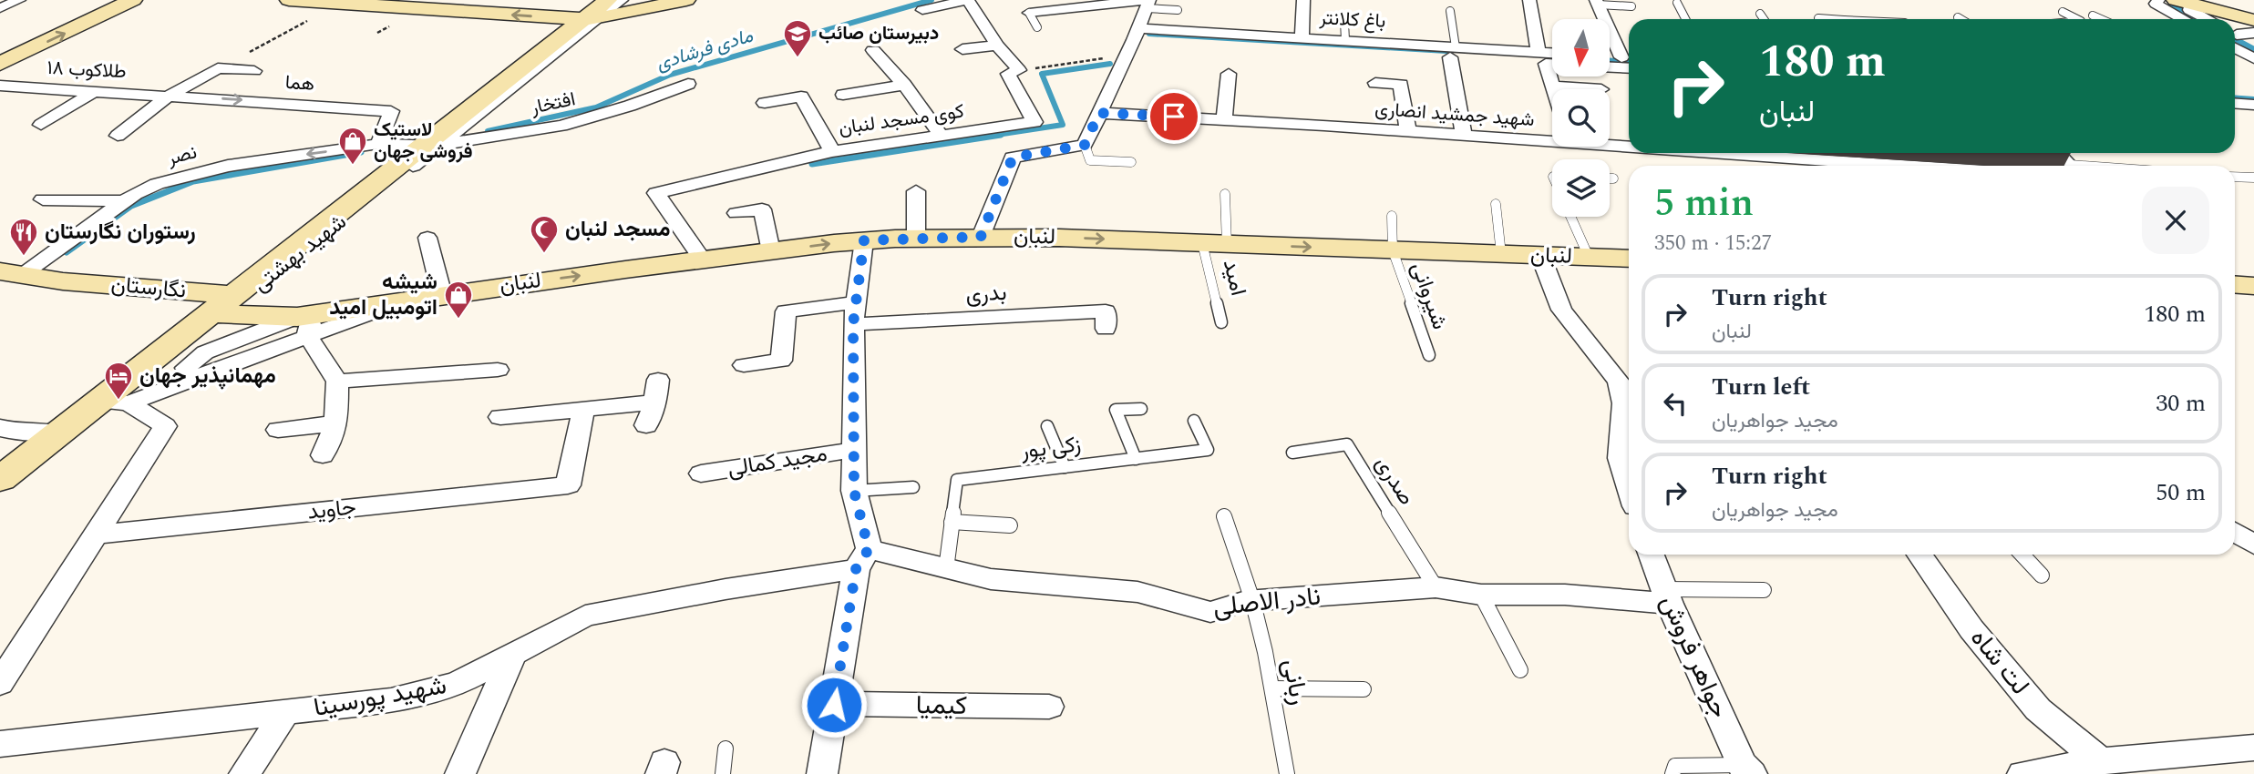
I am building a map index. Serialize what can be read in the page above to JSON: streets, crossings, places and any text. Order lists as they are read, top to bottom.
{
  "streets": {
    "main road": ["لنبان", "شهید بهشتی", "نگارستان"],
    "street": [
      "باغ کلانتر",
      "طلاکوب ۱۸",
      "هما",
      "افتخار",
      "شهید جمشید انصاری",
      "کوی مسجد لنبان",
      "نصر",
      "بدری",
      "مجید کمالی",
      "جاوید",
      "نادر الاصلی",
      "جواهر فروش",
      "لت شاه",
      "شهید پورسینا",
      "کیمیا"
    ],
    "lane": [
      "امید",
      "شیروانی",
      "زکی پور",
      "صدری",
      "ربانی"
    ]
  },
  "crossings": [
    ["طلاکوب ۱۸", "هما"],
    ["هما", "افتخار"],
    ["هما", "نصر"],
    ["افتخار", "نصر"],
    ["افتخار", "شهید بهشتی"],
    ["کوی مسجد لنبان", "لنبان"],
    ["نصر", "نگارستان"],
    ["لنبان", "شهید بهشتی"],
    ["لنبان", "امید"],
    ["لنبان", "نگارستان"],
    ["لنبان", "شیروانی"],
    ["شهید بهشتی", "نگارستان"],
    ["زکی پور", "نادر الاصلی"],
    ["صدری", "نادر الاصلی"],
    ["نادر الاصلی", "جواهر فروش"],
    ["نادر الاصلی", "ربانی"],
    ["نادر الاصلی", "شهید پورسینا"]
  ],
  "one_way": ["هما"],
  "water": ["مادی فرشادی"],
  "places": {
    "school or university": ["دبیرستان صائب"],
    "shop": ["لاستیک فروشی جهان", "شیشه اتومبیل امید"],
    "mosque": ["مسجد لنبان"],
    "restaurant": ["رستوران نگارستان"],
    "hotel": ["مهمانپذیر جهان"]
  },
  "north": "bottom",
  "page": {
    "turn": ["180 m", "لنبان"],
    "heading": ["5 min", "350 m · 15:27"],
    "list": [
      {
        "name": "Turn right",
        "note": "لنبان",
        "value": "180 m"
      },
      {
        "name": "Turn left",
        "note": "مجید جواهریان",
        "value": "30 m"
      },
      {
        "name": "Turn right",
        "note": "مجید جواهریان",
        "value": "50 m"
      }
    ]
  }
}
